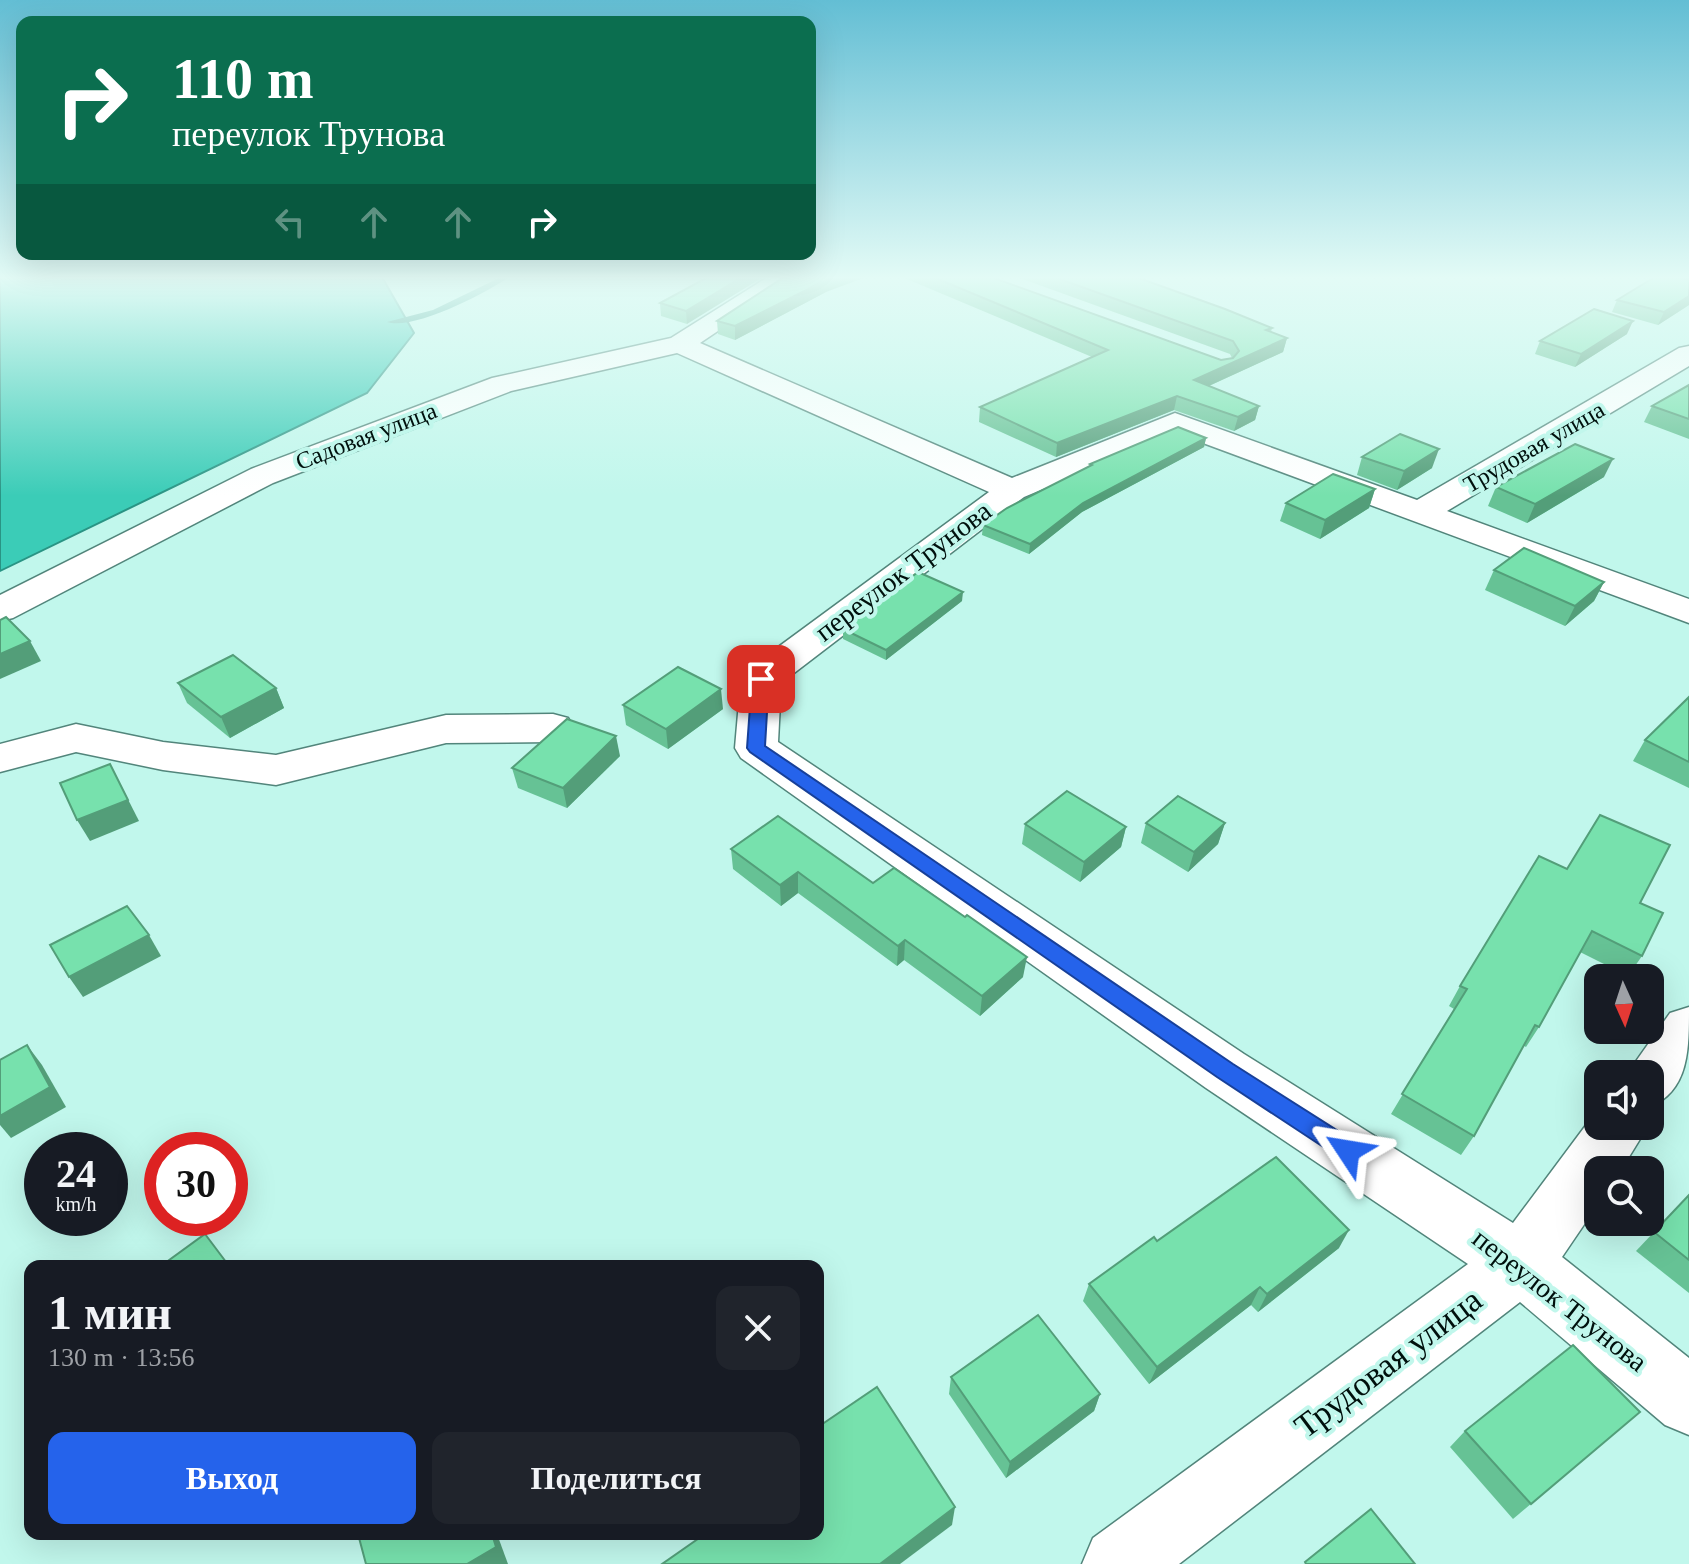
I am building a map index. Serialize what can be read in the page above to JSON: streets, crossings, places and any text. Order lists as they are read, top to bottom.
{
  "streets": {
    "street": ["Садовая улица", "Трудовая улица", "переулок Трунова"]
  },
  "crossings": [
    ["Трудовая улица", "переулок Трунова"]
  ],
  "north": "bottom",
  "page": {
    "turn": ["110 m", "переулок Трунова"],
    "speed": "24 km/h",
    "limit": "30",
    "heading": ["1 мин", "130 m · 13:56"],
    "buttons": ["Выход", "Поделиться"]
  }
}
